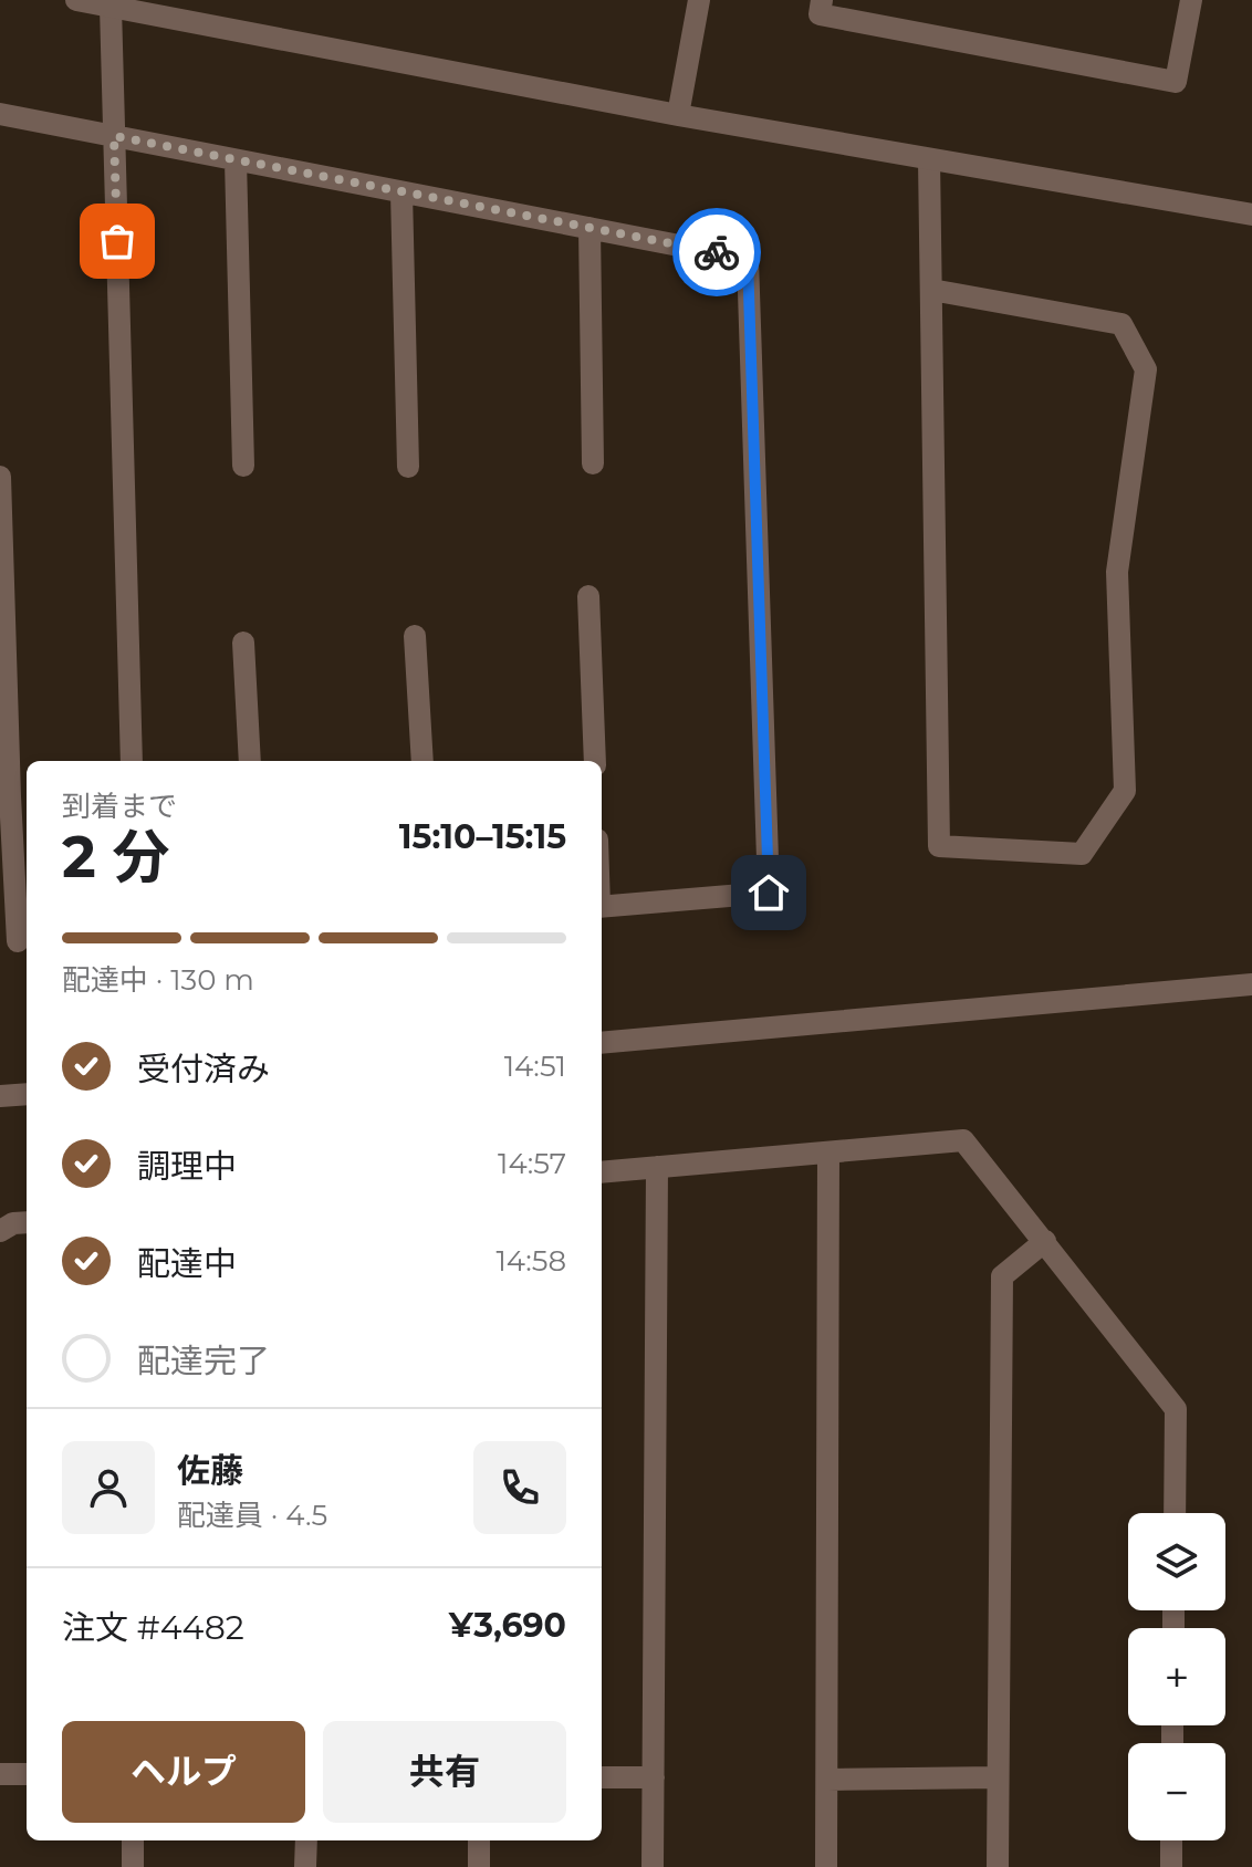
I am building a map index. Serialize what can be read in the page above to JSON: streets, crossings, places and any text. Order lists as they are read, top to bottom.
{
  "page": {
    "heading": ["2 分", "到着まで", "15:10–15:15"],
    "panel": [
      "佐藤",
      "配達員 · 4.5",
      "注文 #4482",
      "¥3,690"
    ],
    "bar": "配達中 · 130 m",
    "list": [
      ["受付済み", "14:51"],
      ["調理中", "14:57"],
      ["配達中", "14:58"],
      "配達完了"
    ],
    "map_buttons": ["+", "−"],
    "buttons": ["ヘルプ", "共有"]
  }
}
